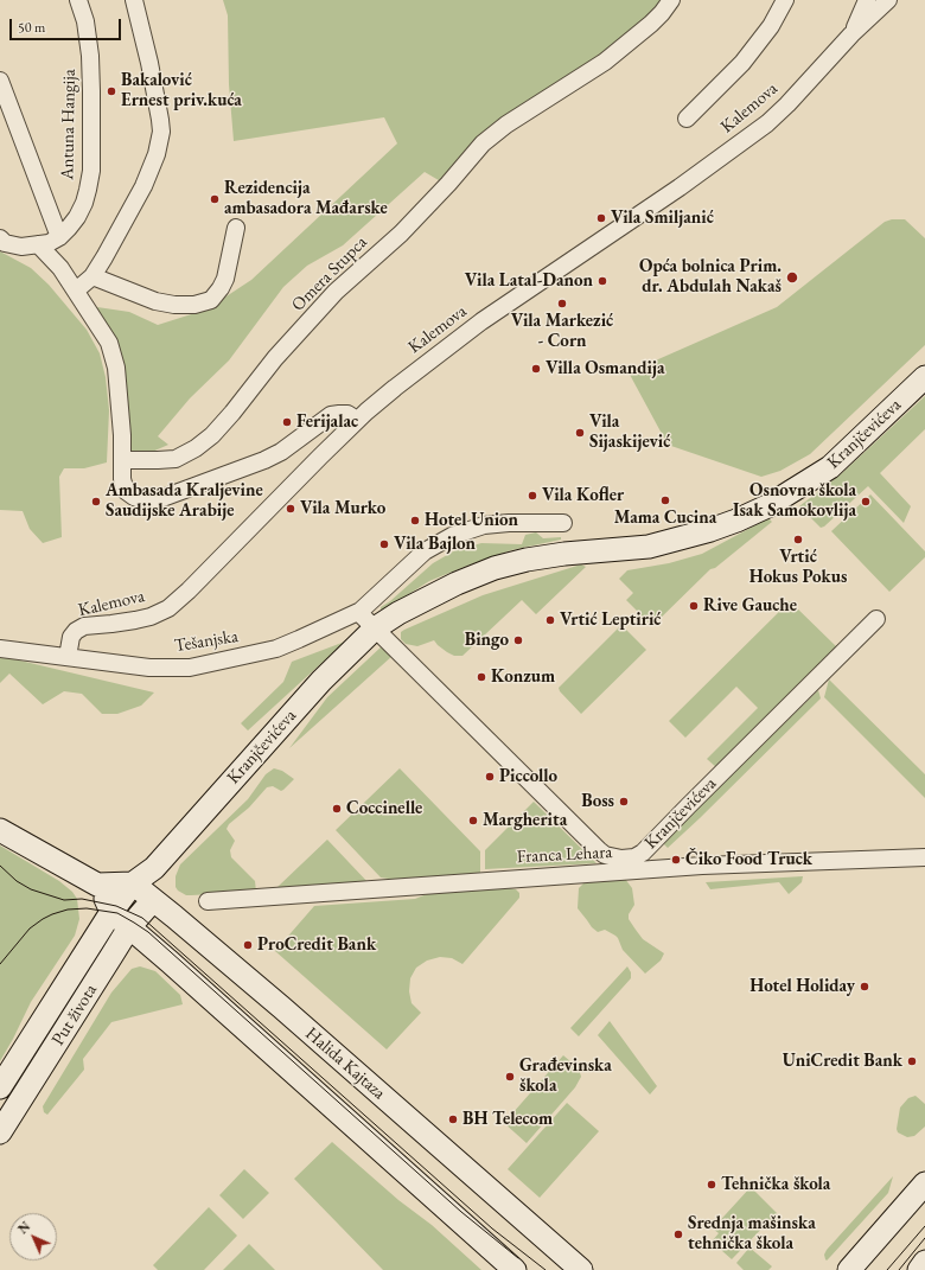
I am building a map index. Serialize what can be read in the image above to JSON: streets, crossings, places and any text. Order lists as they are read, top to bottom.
{
  "streets": {
    "street": [
      "Kalemova",
      "Antuna Hangija",
      "Omera Stupca",
      "Kranjčevićeva",
      "Tešanjska",
      "Franca Lehara",
      "Put života",
      "Halida Kajtaza"
    ]
  },
  "crossings": [
    ["Kalemova", "Tešanjska"],
    ["Kranjčevićeva", "Franca Lehara"],
    ["Kranjčevićeva", "Put života"],
    ["Kranjčevićeva", "Halida Kajtaza"],
    ["Put života", "Halida Kajtaza"]
  ],
  "places": [
    "Bakalović Ernest priv.kuća",
    "Rezidencija ambasadora Mađarske",
    "Vila Smiljanić",
    "Opća bolnica Prim. dr. Abdulah Nakaš",
    "Vila Latal-Danon",
    "Vila Markezić - Corn",
    "Villa Osmandija",
    "Ferijalac",
    "Vila Sijaskijević",
    "Vila Kofler",
    "Mama Cucina",
    "Ambasada Kraljevine Saudijske Arabije",
    "Osnovna škola Isak Samokovlija",
    "Vila Murko",
    "Hotel Union",
    "Vrtić Hokus Pokus",
    "Vila Bajlon",
    "Rive Gauche",
    "Vrtić Leptirić",
    "Bingo",
    "Konzum",
    "Piccollo",
    "Boss",
    "Coccinelle",
    "Margherita",
    "Čiko Food Truck",
    "ProCredit Bank",
    "Hotel Holiday",
    "UniCredit Bank",
    "Građevinska škola",
    "BH Telecom",
    "Tehnička škola",
    "Srednja mašinska tehnička škola"
  ],
  "scale_bar": "50 m",
  "north": "top left"
}
